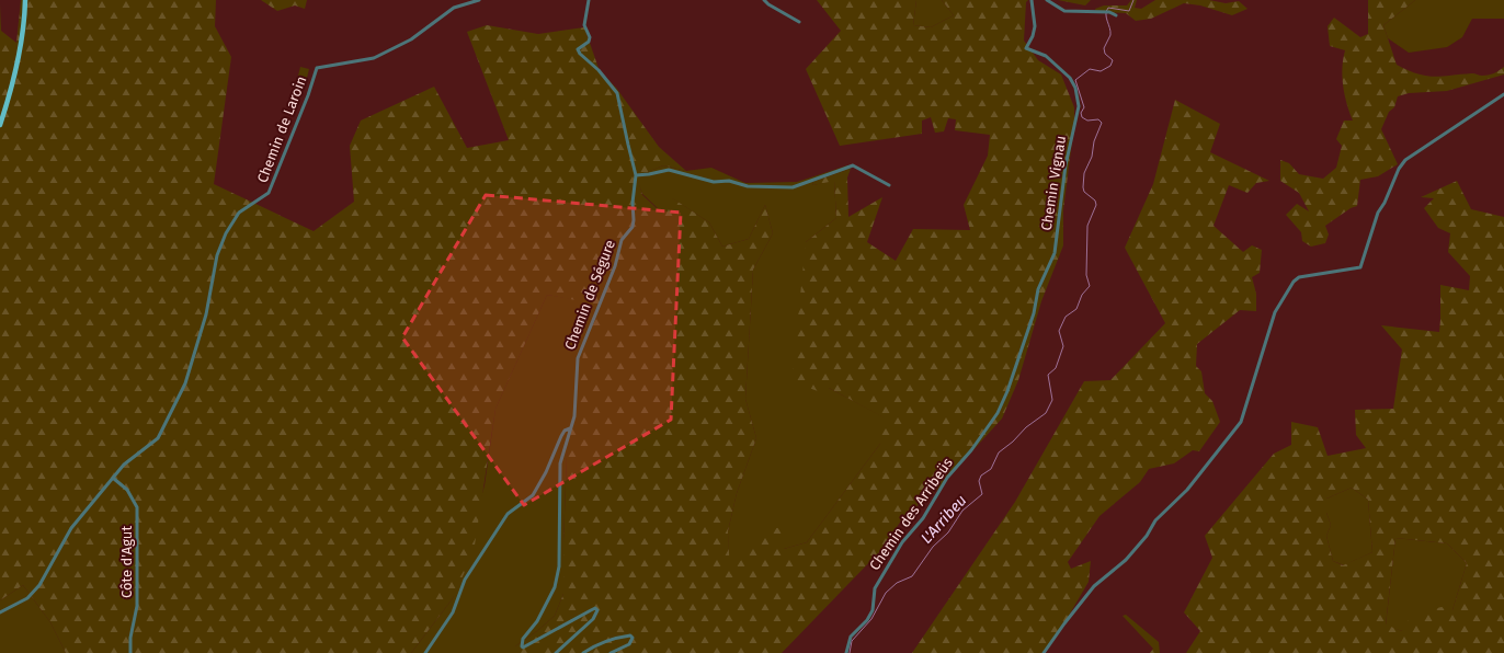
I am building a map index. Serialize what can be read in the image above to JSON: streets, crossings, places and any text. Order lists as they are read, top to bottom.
{
  "streets": {
    "street": [
      "Chemin de Laroin",
      "Chemin Vignau",
      "Chemin de Ségure",
      "Chemin des Arribeüs",
      "Côte d'Agut"
    ]
  },
  "crossings": [
    ["Chemin de Laroin", "Côte d'Agut"],
    ["Chemin Vignau", "Chemin des Arribeüs"]
  ],
  "water": ["L'Arribeu"]
}
